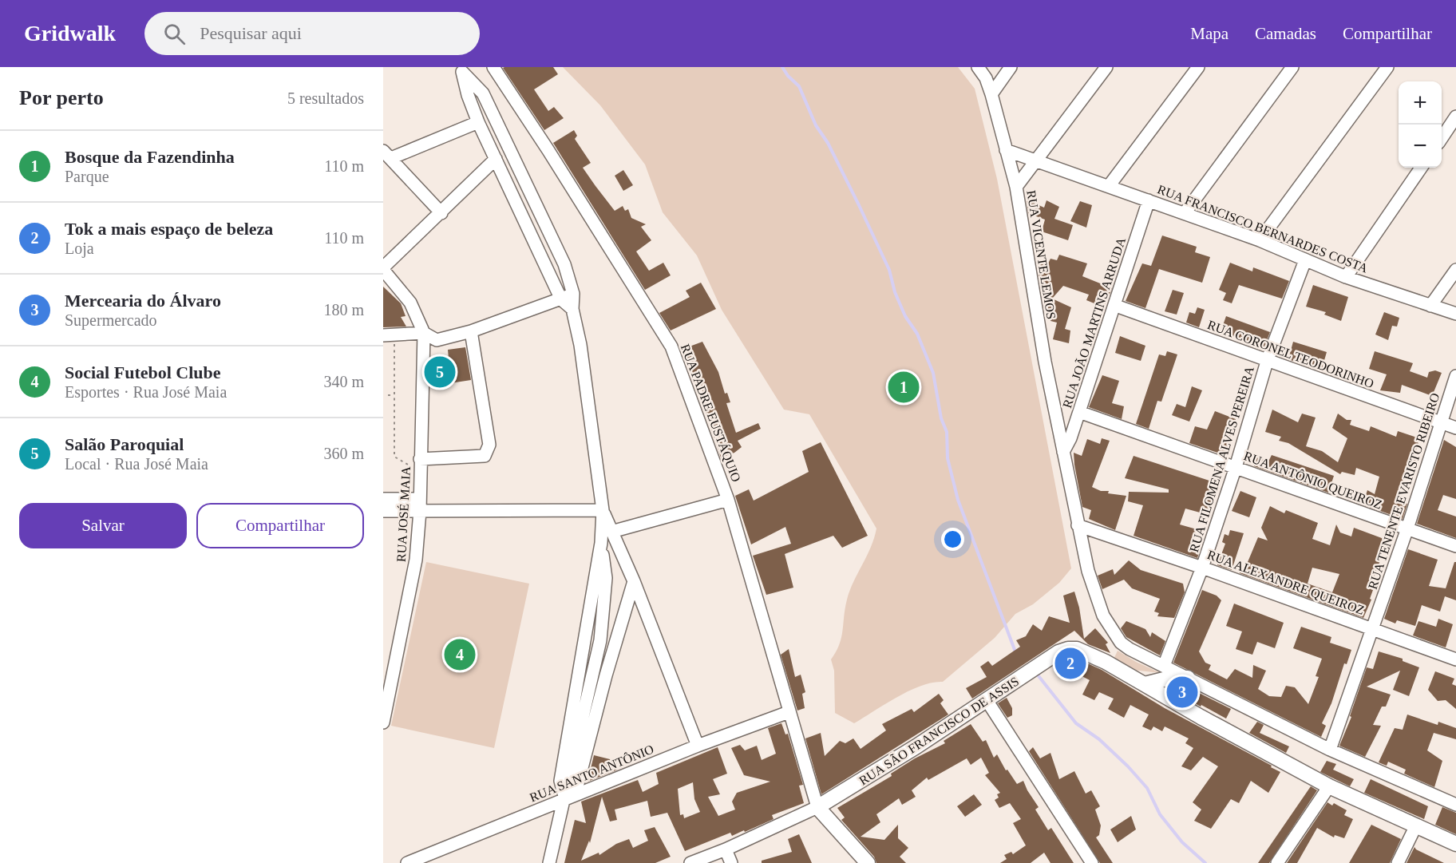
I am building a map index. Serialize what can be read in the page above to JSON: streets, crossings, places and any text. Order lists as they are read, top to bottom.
{
  "streets": {
    "street": [
      "RUA FRANCISCO BERNARDES COSTA",
      "RUA VICENTE LEMOS",
      "RUA JOÃO MARTINS ARRUDA",
      "RUA CORONEL TEODORINHO",
      "RUA PADRE EUSTÁQUIO",
      "RUA FILOMENA ALVES PEREIRA",
      "RUA ANTÔNIO QUEIROZ",
      "RUA TENENTE EVARISTO RIBEIRO",
      "RUA JOSÉ MAIA",
      "RUA ALEXANDRE QUEIROZ",
      "RUA SÃO FRANCISCO DE ASSIS",
      "RUA SANTO ANTÔNIO"
    ]
  },
  "crossings": [
    ["RUA FRANCISCO BERNARDES COSTA", "RUA VICENTE LEMOS"],
    ["RUA FRANCISCO BERNARDES COSTA", "RUA JOÃO MARTINS ARRUDA"],
    ["RUA FRANCISCO BERNARDES COSTA", "RUA FILOMENA ALVES PEREIRA"],
    ["RUA VICENTE LEMOS", "RUA JOÃO MARTINS ARRUDA"],
    ["RUA VICENTE LEMOS", "RUA FILOMENA ALVES PEREIRA"],
    ["RUA VICENTE LEMOS", "RUA TENENTE EVARISTO RIBEIRO"],
    ["RUA VICENTE LEMOS", "RUA ALEXANDRE QUEIROZ"],
    ["RUA JOÃO MARTINS ARRUDA", "RUA CORONEL TEODORINHO"],
    ["RUA JOÃO MARTINS ARRUDA", "RUA ANTÔNIO QUEIROZ"],
    ["RUA CORONEL TEODORINHO", "RUA FILOMENA ALVES PEREIRA"],
    ["RUA CORONEL TEODORINHO", "RUA TENENTE EVARISTO RIBEIRO"],
    ["RUA PADRE EUSTÁQUIO", "RUA SÃO FRANCISCO DE ASSIS"],
    ["RUA PADRE EUSTÁQUIO", "RUA SANTO ANTÔNIO"],
    ["RUA FILOMENA ALVES PEREIRA", "RUA ANTÔNIO QUEIROZ"],
    ["RUA FILOMENA ALVES PEREIRA", "RUA ALEXANDRE QUEIROZ"],
    ["RUA ANTÔNIO QUEIROZ", "RUA TENENTE EVARISTO RIBEIRO"],
    ["RUA TENENTE EVARISTO RIBEIRO", "RUA ALEXANDRE QUEIROZ"]
  ],
  "page": {
    "header": "Gridwalk",
    "search": "Pesquisar aqui",
    "nav": ["Mapa", "Camadas", "Compartilhar"],
    "heading": ["Por perto", "5 resultados"],
    "map_buttons": ["+", "−"],
    "list": [
      {
        "mark": "1",
        "name": "Bosque da Fazendinha",
        "note": "Parque",
        "value": "110 m"
      },
      {
        "mark": "2",
        "name": "Tok a mais espaço de beleza",
        "note": "Loja",
        "value": "110 m"
      },
      {
        "mark": "3",
        "name": "Mercearia do Álvaro",
        "note": "Supermercado",
        "value": "180 m"
      },
      {
        "mark": "4",
        "name": "Social Futebol Clube",
        "note": "Esportes · Rua José Maia",
        "value": "340 m"
      },
      {
        "mark": "5",
        "name": "Salão Paroquial",
        "note": "Local · Rua José Maia",
        "value": "360 m"
      }
    ],
    "pins": [
      "5",
      "1",
      "4",
      "2",
      "3"
    ],
    "buttons": ["Salvar", "Compartilhar"]
  }
}
